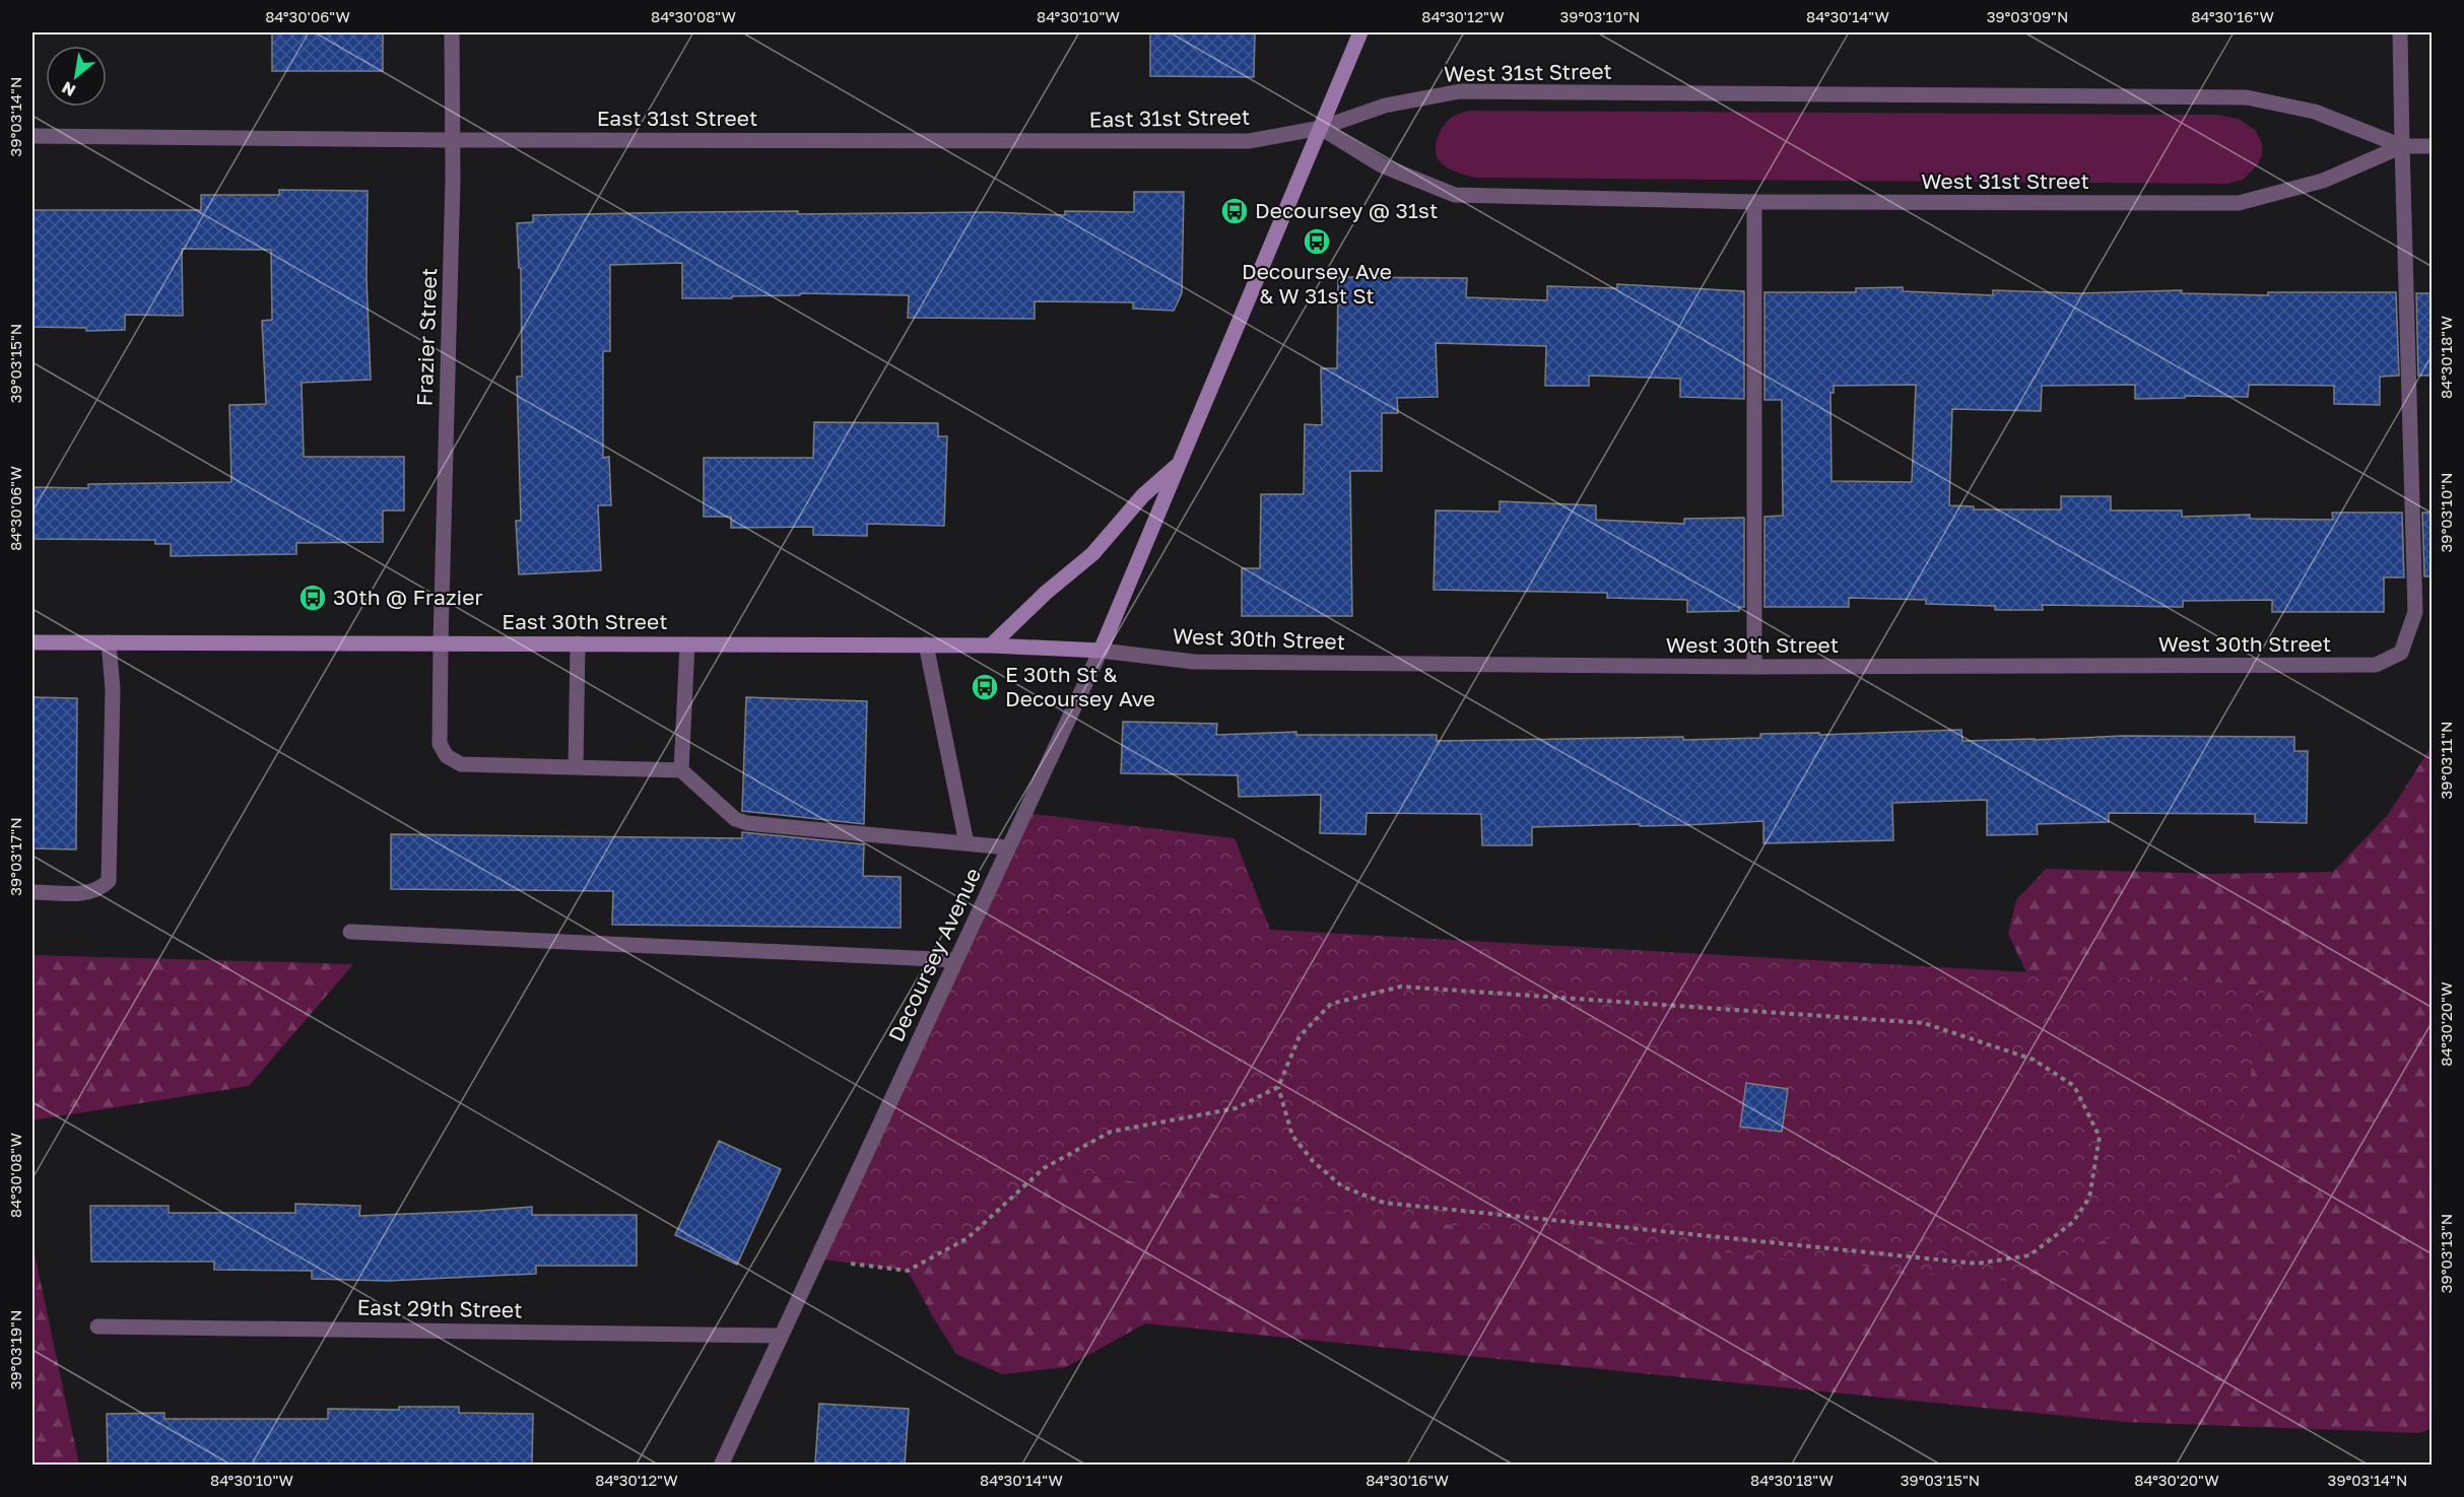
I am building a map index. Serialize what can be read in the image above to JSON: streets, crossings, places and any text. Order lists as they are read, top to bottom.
{
  "streets": {
    "main road": ["East 30th Street", "Decoursey Avenue"],
    "street": [
      "West 31st Street",
      "East 31st Street",
      "Frazier Street",
      "West 30th Street",
      "East 29th Street"
    ]
  },
  "crossings": [
    ["West 31st Street", "East 31st Street"],
    ["West 31st Street", "West 30th Street"],
    ["West 31st Street", "Decoursey Avenue"],
    ["East 31st Street", "Frazier Street"],
    ["East 31st Street", "Decoursey Avenue"],
    ["Frazier Street", "East 30th Street"],
    ["East 30th Street", "West 30th Street"],
    ["East 30th Street", "Decoursey Avenue"],
    ["West 30th Street", "Decoursey Avenue"],
    ["Decoursey Avenue", "East 29th Street"]
  ],
  "places": {
    "bus stop": [
      "Decoursey @ 31st",
      "Decoursey Ave & W 31st St",
      "30th @ Frazier",
      "E 30th St & Decoursey Ave"
    ]
  },
  "north": "bottom left",
  "coordinates": [
    "84°30'06\"W",
    "84°30'08\"W",
    "84°30'10\"W",
    "84°30'12\"W",
    "39°03'10\"N",
    "84°30'14\"W",
    "39°03'09\"N",
    "84°30'16\"W",
    "39°03'14\"N",
    "84°30'18\"W",
    "39°03'15\"N",
    "39°03'11\"N",
    "39°03'17\"N",
    "84°30'20\"W",
    "39°03'13\"N",
    "39°03'19\"N"
  ]
}
